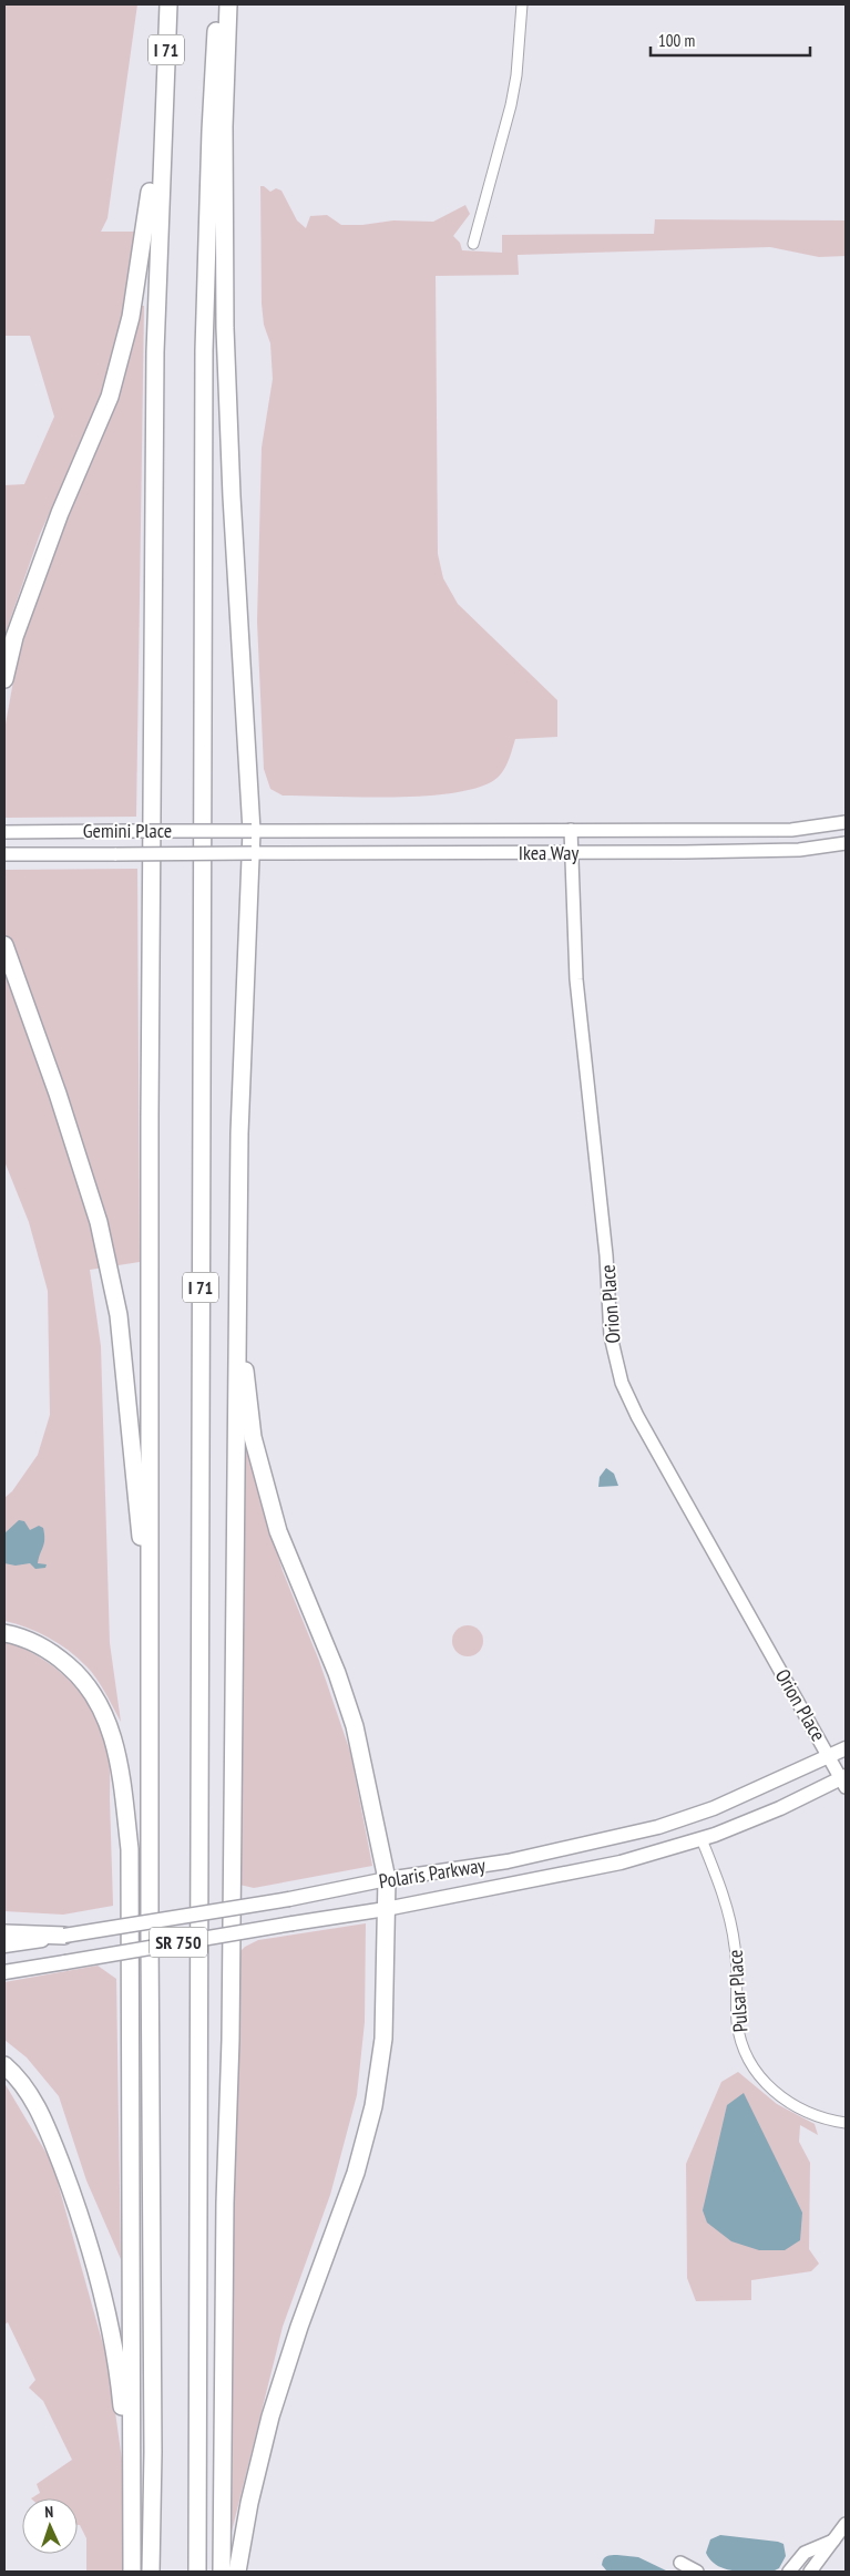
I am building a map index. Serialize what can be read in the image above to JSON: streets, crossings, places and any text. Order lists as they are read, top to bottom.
{
  "streets": {
    "highway": ["I 71"],
    "main road": [
      "Gemini Place",
      "Ikea Way",
      "Orion Place",
      "Polaris Parkway",
      "SR 750"
    ],
    "street": ["Pulsar Place"]
  },
  "crossings": [
    ["Gemini Place", "Ikea Way"],
    ["Ikea Way", "Orion Place"],
    ["Orion Place", "Polaris Parkway"],
    ["Polaris Parkway", "Pulsar Place"]
  ],
  "scale_bar": "100 m",
  "north": "top"
}
